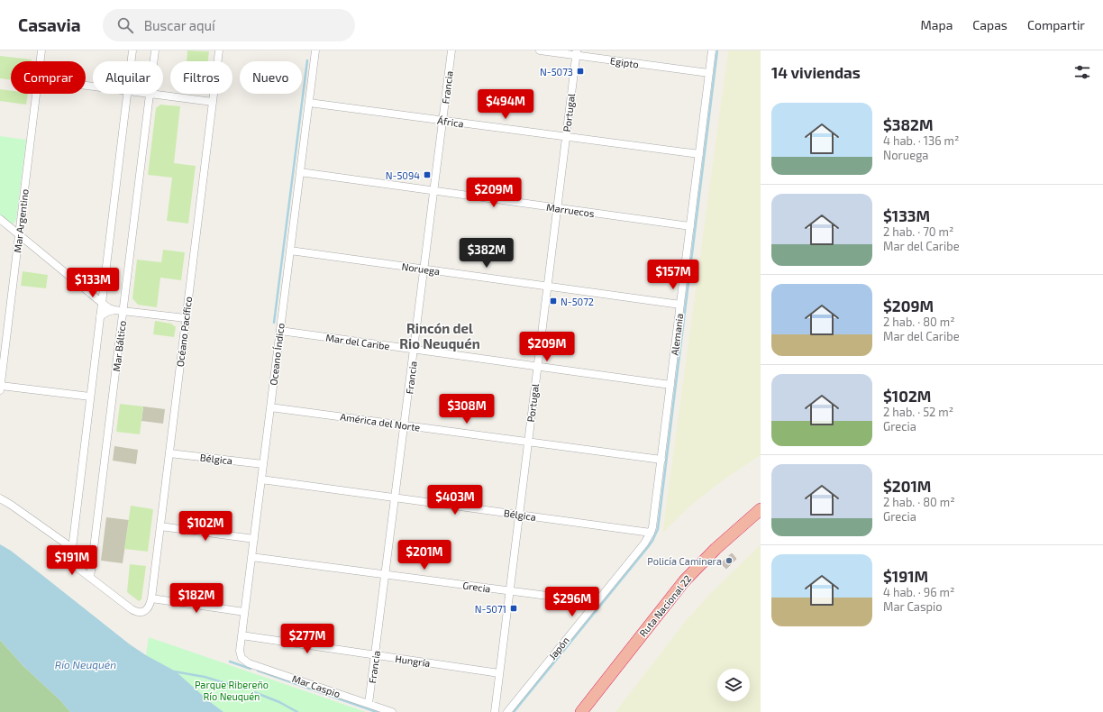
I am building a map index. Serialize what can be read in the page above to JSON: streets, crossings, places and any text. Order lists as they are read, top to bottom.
{
  "streets": {
    "highway": ["Ruta Nacional 22"],
    "street": [
      "Egipto",
      "Francia",
      "Portugal",
      "África",
      "Marruecos",
      "Mar Argentino",
      "Noruega",
      "Océano Pacífico",
      "Alemania",
      "Mar del Caribe",
      "Mar Báltico",
      "Oceano Índico",
      "América del Norte",
      "Bélgica",
      "Grecia",
      "Japón",
      "Hungría",
      "Mar Caspio"
    ]
  },
  "crossings": [
    ["Egipto", "Portugal"],
    ["Egipto", "Alemania"],
    ["Francia", "África"],
    ["Francia", "Marruecos"],
    ["Francia", "Noruega"],
    ["Francia", "Mar del Caribe"],
    ["Francia", "América del Norte"],
    ["Francia", "Bélgica"],
    ["Francia", "Grecia"],
    ["Francia", "Hungría"],
    ["Francia", "Mar Caspio"],
    ["Portugal", "África"],
    ["Portugal", "Marruecos"],
    ["Portugal", "Noruega"],
    ["Portugal", "Mar del Caribe"],
    ["Portugal", "América del Norte"],
    ["Portugal", "Bélgica"],
    ["Portugal", "Grecia"],
    ["Portugal", "Hungría"],
    ["África", "Alemania"],
    ["África", "Oceano Índico"],
    ["Marruecos", "Alemania"],
    ["Marruecos", "Oceano Índico"],
    ["Noruega", "Alemania"],
    ["Noruega", "Oceano Índico"],
    ["Océano Pacífico", "Mar Báltico"],
    ["Océano Pacífico", "Bélgica"],
    ["Alemania", "Mar del Caribe"],
    ["Alemania", "América del Norte"],
    ["Alemania", "Bélgica"],
    ["Alemania", "Japón"],
    ["Mar del Caribe", "Oceano Índico"],
    ["Oceano Índico", "América del Norte"],
    ["Oceano Índico", "Bélgica"],
    ["Oceano Índico", "Grecia"],
    ["Oceano Índico", "Hungría"],
    ["Oceano Índico", "Mar Caspio"],
    ["Bélgica", "Japón"],
    ["Grecia", "Japón"]
  ],
  "districts": ["Rincón del Rio Neuquén"],
  "water": ["Río Neuquén"],
  "parks": ["Parque Ribereño Río Neuquén"],
  "places": {
    "transit": [
      "N-5073",
      "N-5094",
      "N-5072",
      "N-5071"
    ],
    "other": ["Policía Caminera"]
  },
  "page": {
    "header": "Casavia",
    "search": "Buscar aquí",
    "nav": ["Mapa", "Capas", "Compartir"],
    "heading": "14 viviendas",
    "chip": [
      "Comprar",
      "Alquilar",
      "Filtros",
      "Nuevo"
    ],
    "price": [
      "$494M",
      "$209M",
      "$382M",
      "$157M",
      "$133M",
      "$209M",
      "$308M",
      "$403M",
      "$102M",
      "$201M",
      "$191M",
      "$182M",
      "$296M",
      "$277M"
    ],
    "list": [
      {
        "name": "$382M",
        "note": "4 hab. · 136 m² · Noruega"
      },
      {
        "name": "$133M",
        "note": "2 hab. · 70 m² · Mar del Caribe"
      },
      {
        "name": "$209M",
        "note": "2 hab. · 80 m² · Mar del Caribe"
      },
      {
        "name": "$102M",
        "note": "2 hab. · 52 m² · Grecia"
      },
      {
        "name": "$201M",
        "note": "2 hab. · 80 m² · Grecia"
      },
      {
        "name": "$191M",
        "note": "4 hab. · 96 m² · Mar Caspio"
      }
    ]
  }
}
